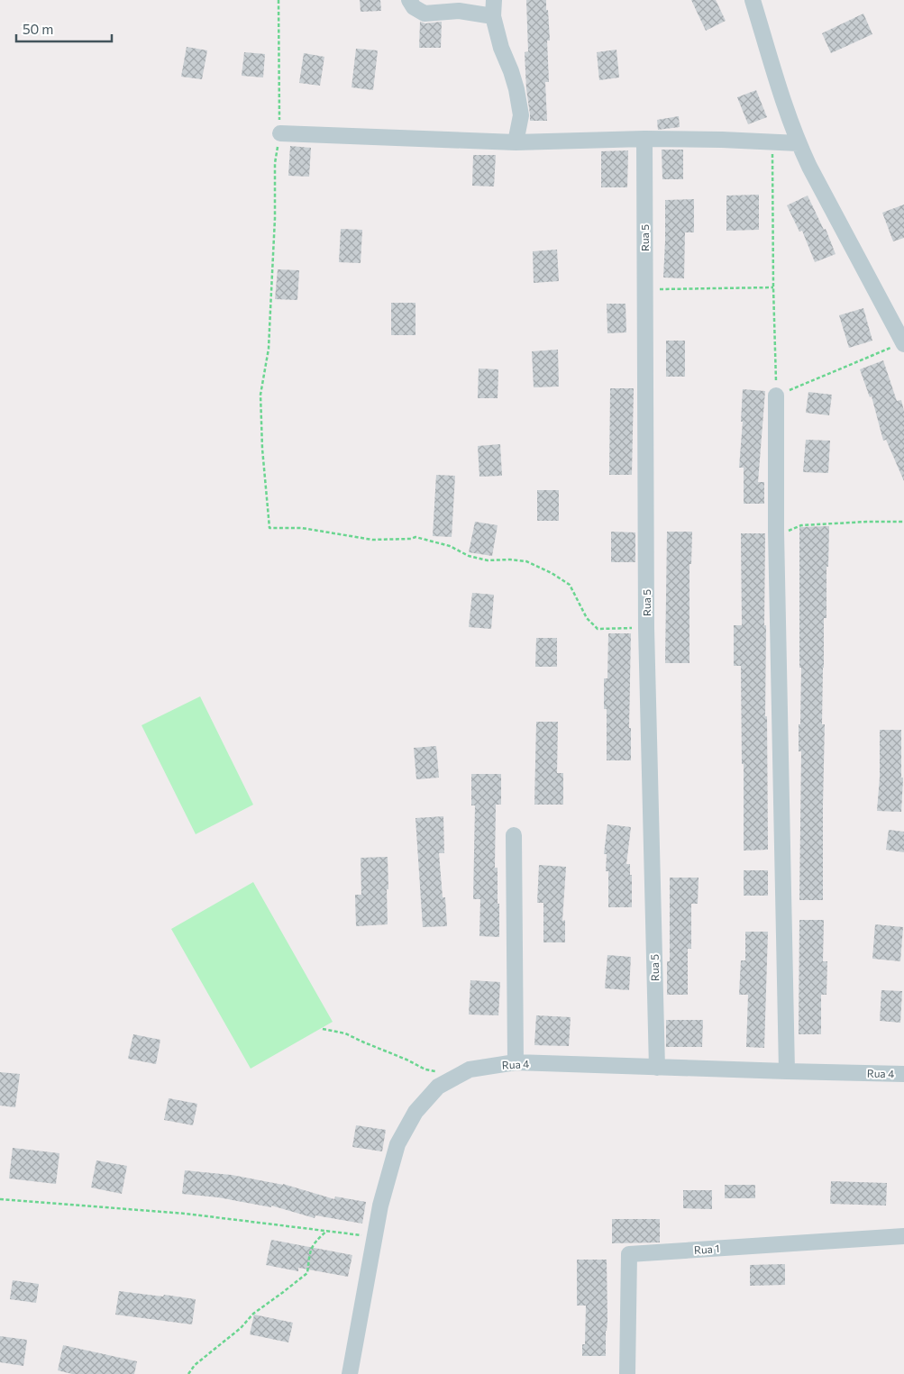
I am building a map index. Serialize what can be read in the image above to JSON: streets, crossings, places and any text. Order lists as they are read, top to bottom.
{
  "streets": {
    "street": ["Rua 5", "Rua 4", "Rua 1"]
  },
  "crossings": [
    ["Rua 5", "Rua 4"]
  ],
  "scale_bar": "50 m"
}
